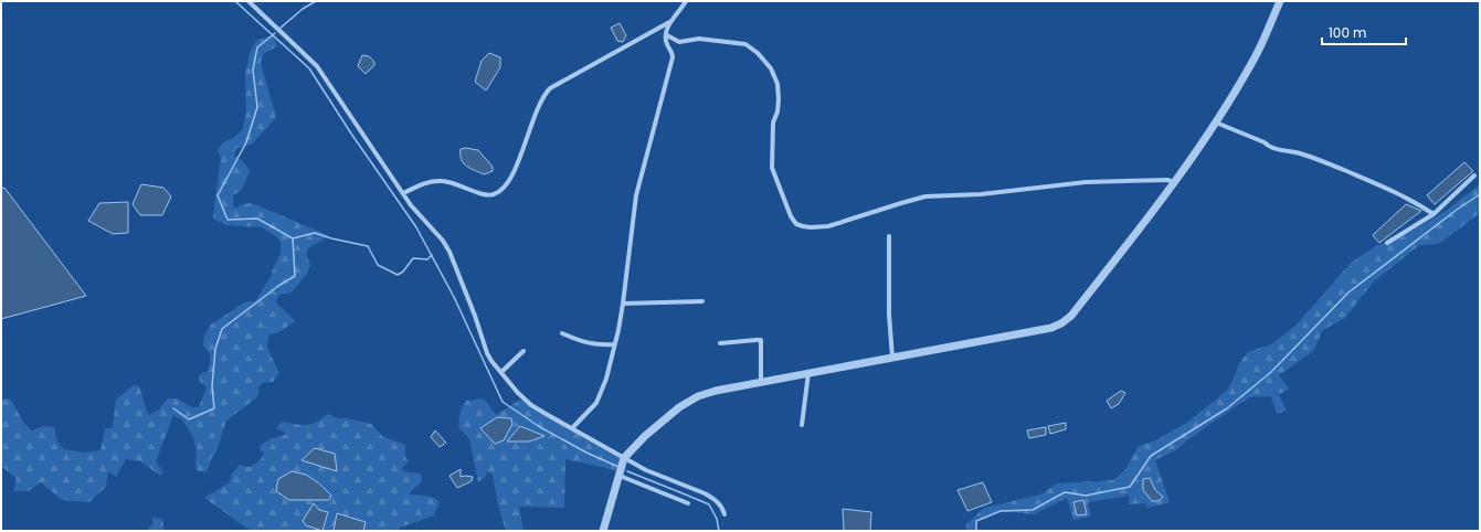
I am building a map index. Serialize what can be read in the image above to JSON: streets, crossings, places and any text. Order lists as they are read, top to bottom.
{
  "scale_bar": "100 m"
}
